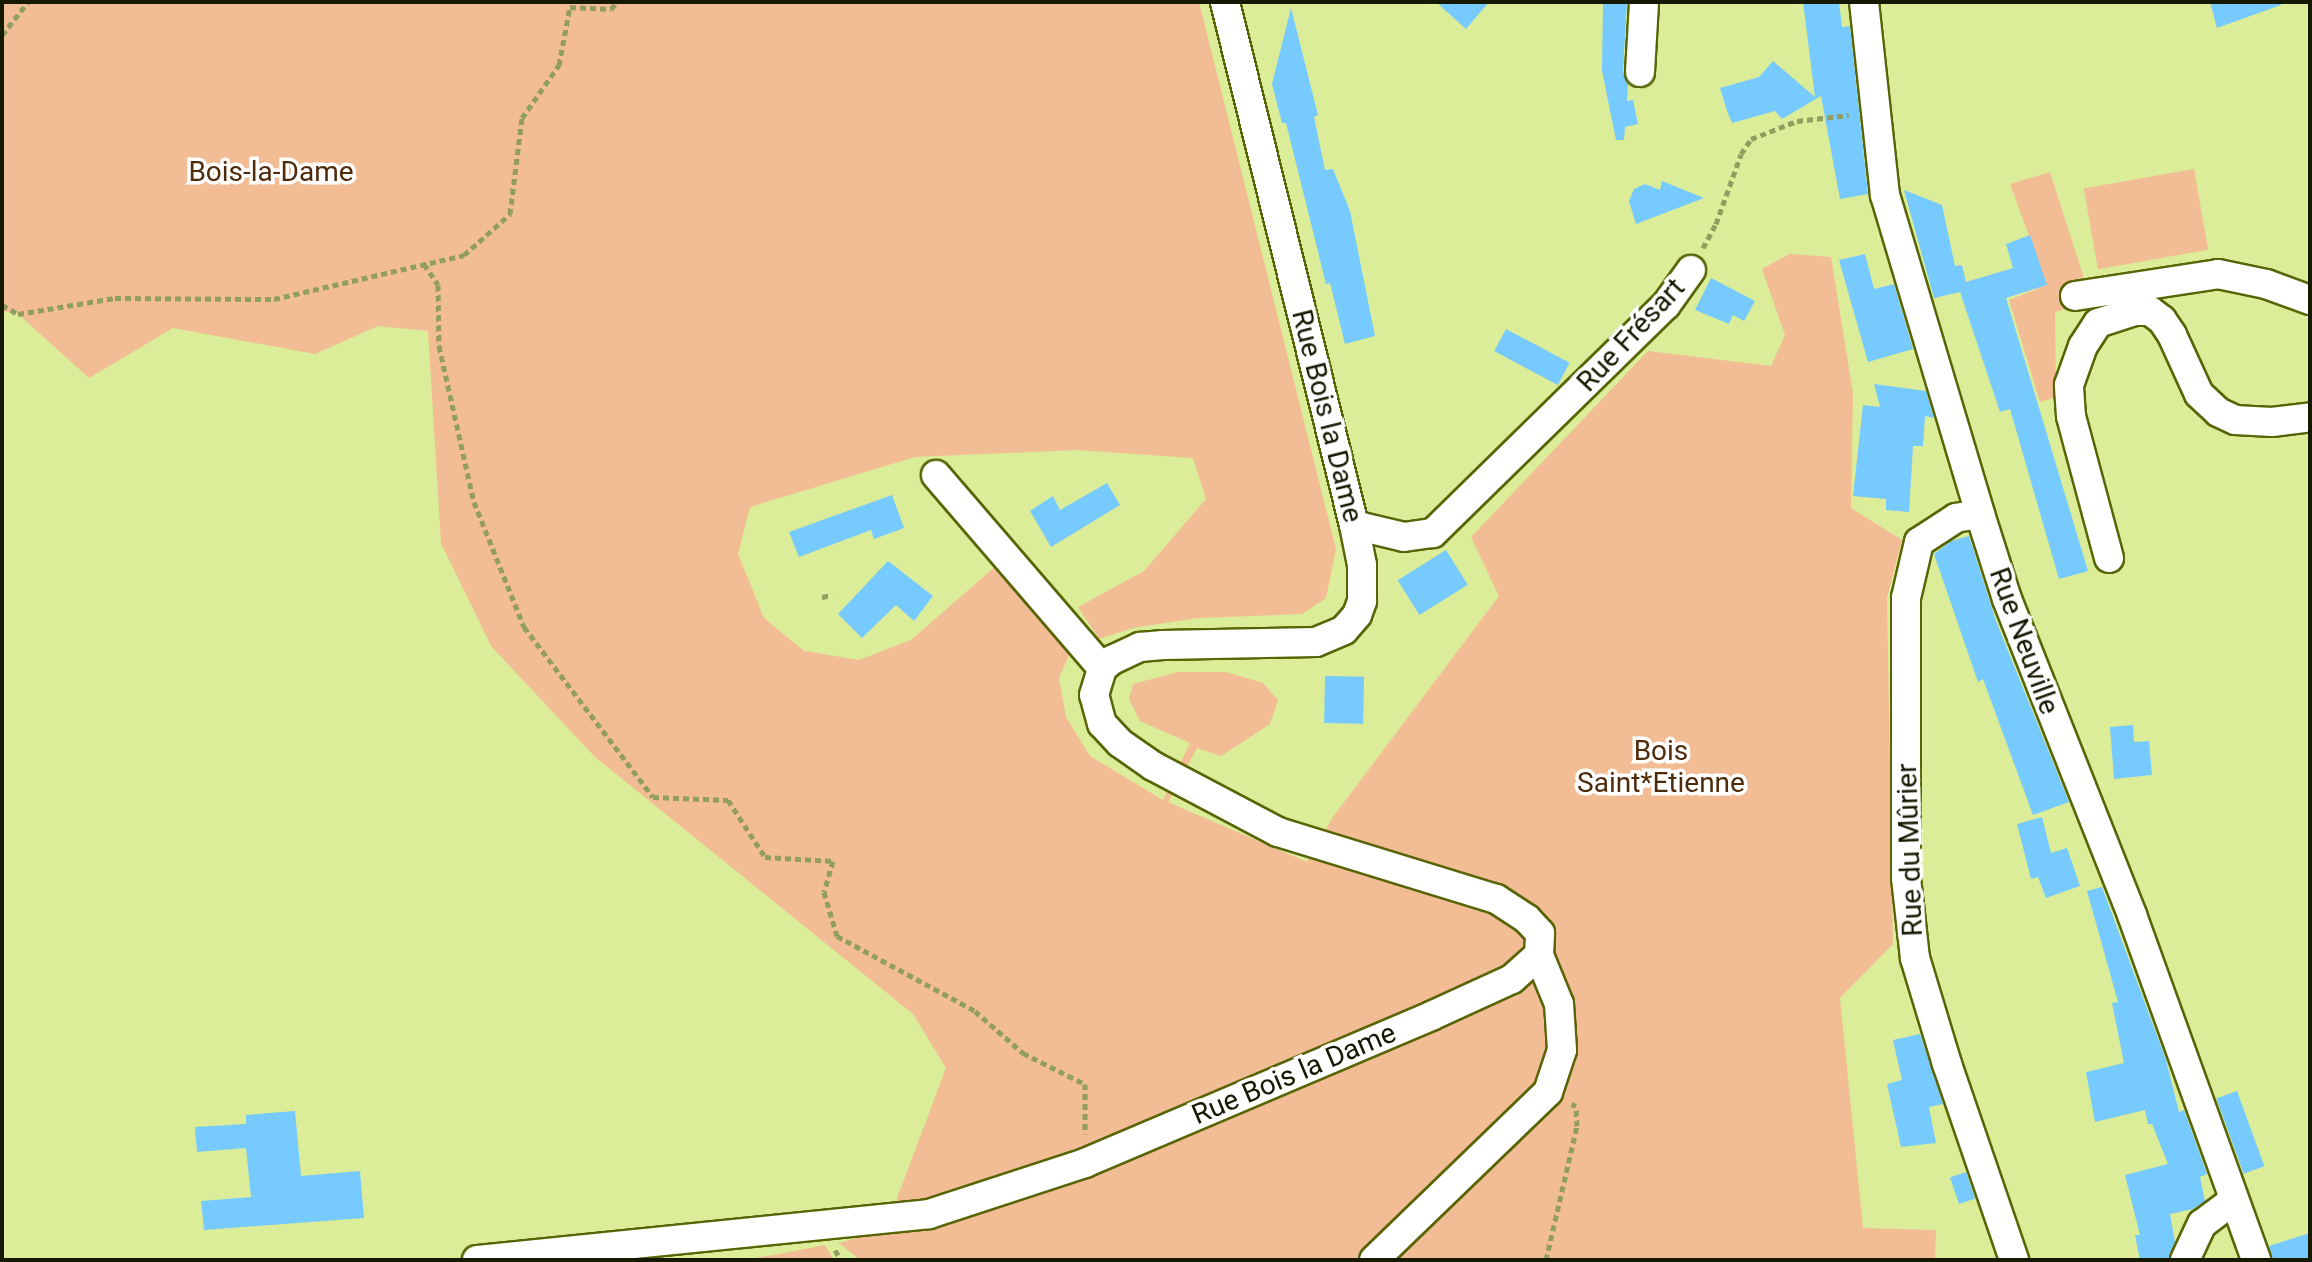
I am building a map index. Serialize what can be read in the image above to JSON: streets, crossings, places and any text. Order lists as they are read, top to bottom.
{
  "streets": {
    "street": [
      "Rue Frésart",
      "Rue Bois la Dame",
      "Rue Neuville",
      "Rue du Mûrier"
    ]
  },
  "crossings": [
    ["Rue Frésart", "Rue Bois la Dame"],
    ["Rue Frésart", "Rue Neuville"],
    ["Rue Neuville", "Rue du Mûrier"]
  ],
  "parks": ["Bois-la-Dame", "Bois Saint*Etienne"]
}
